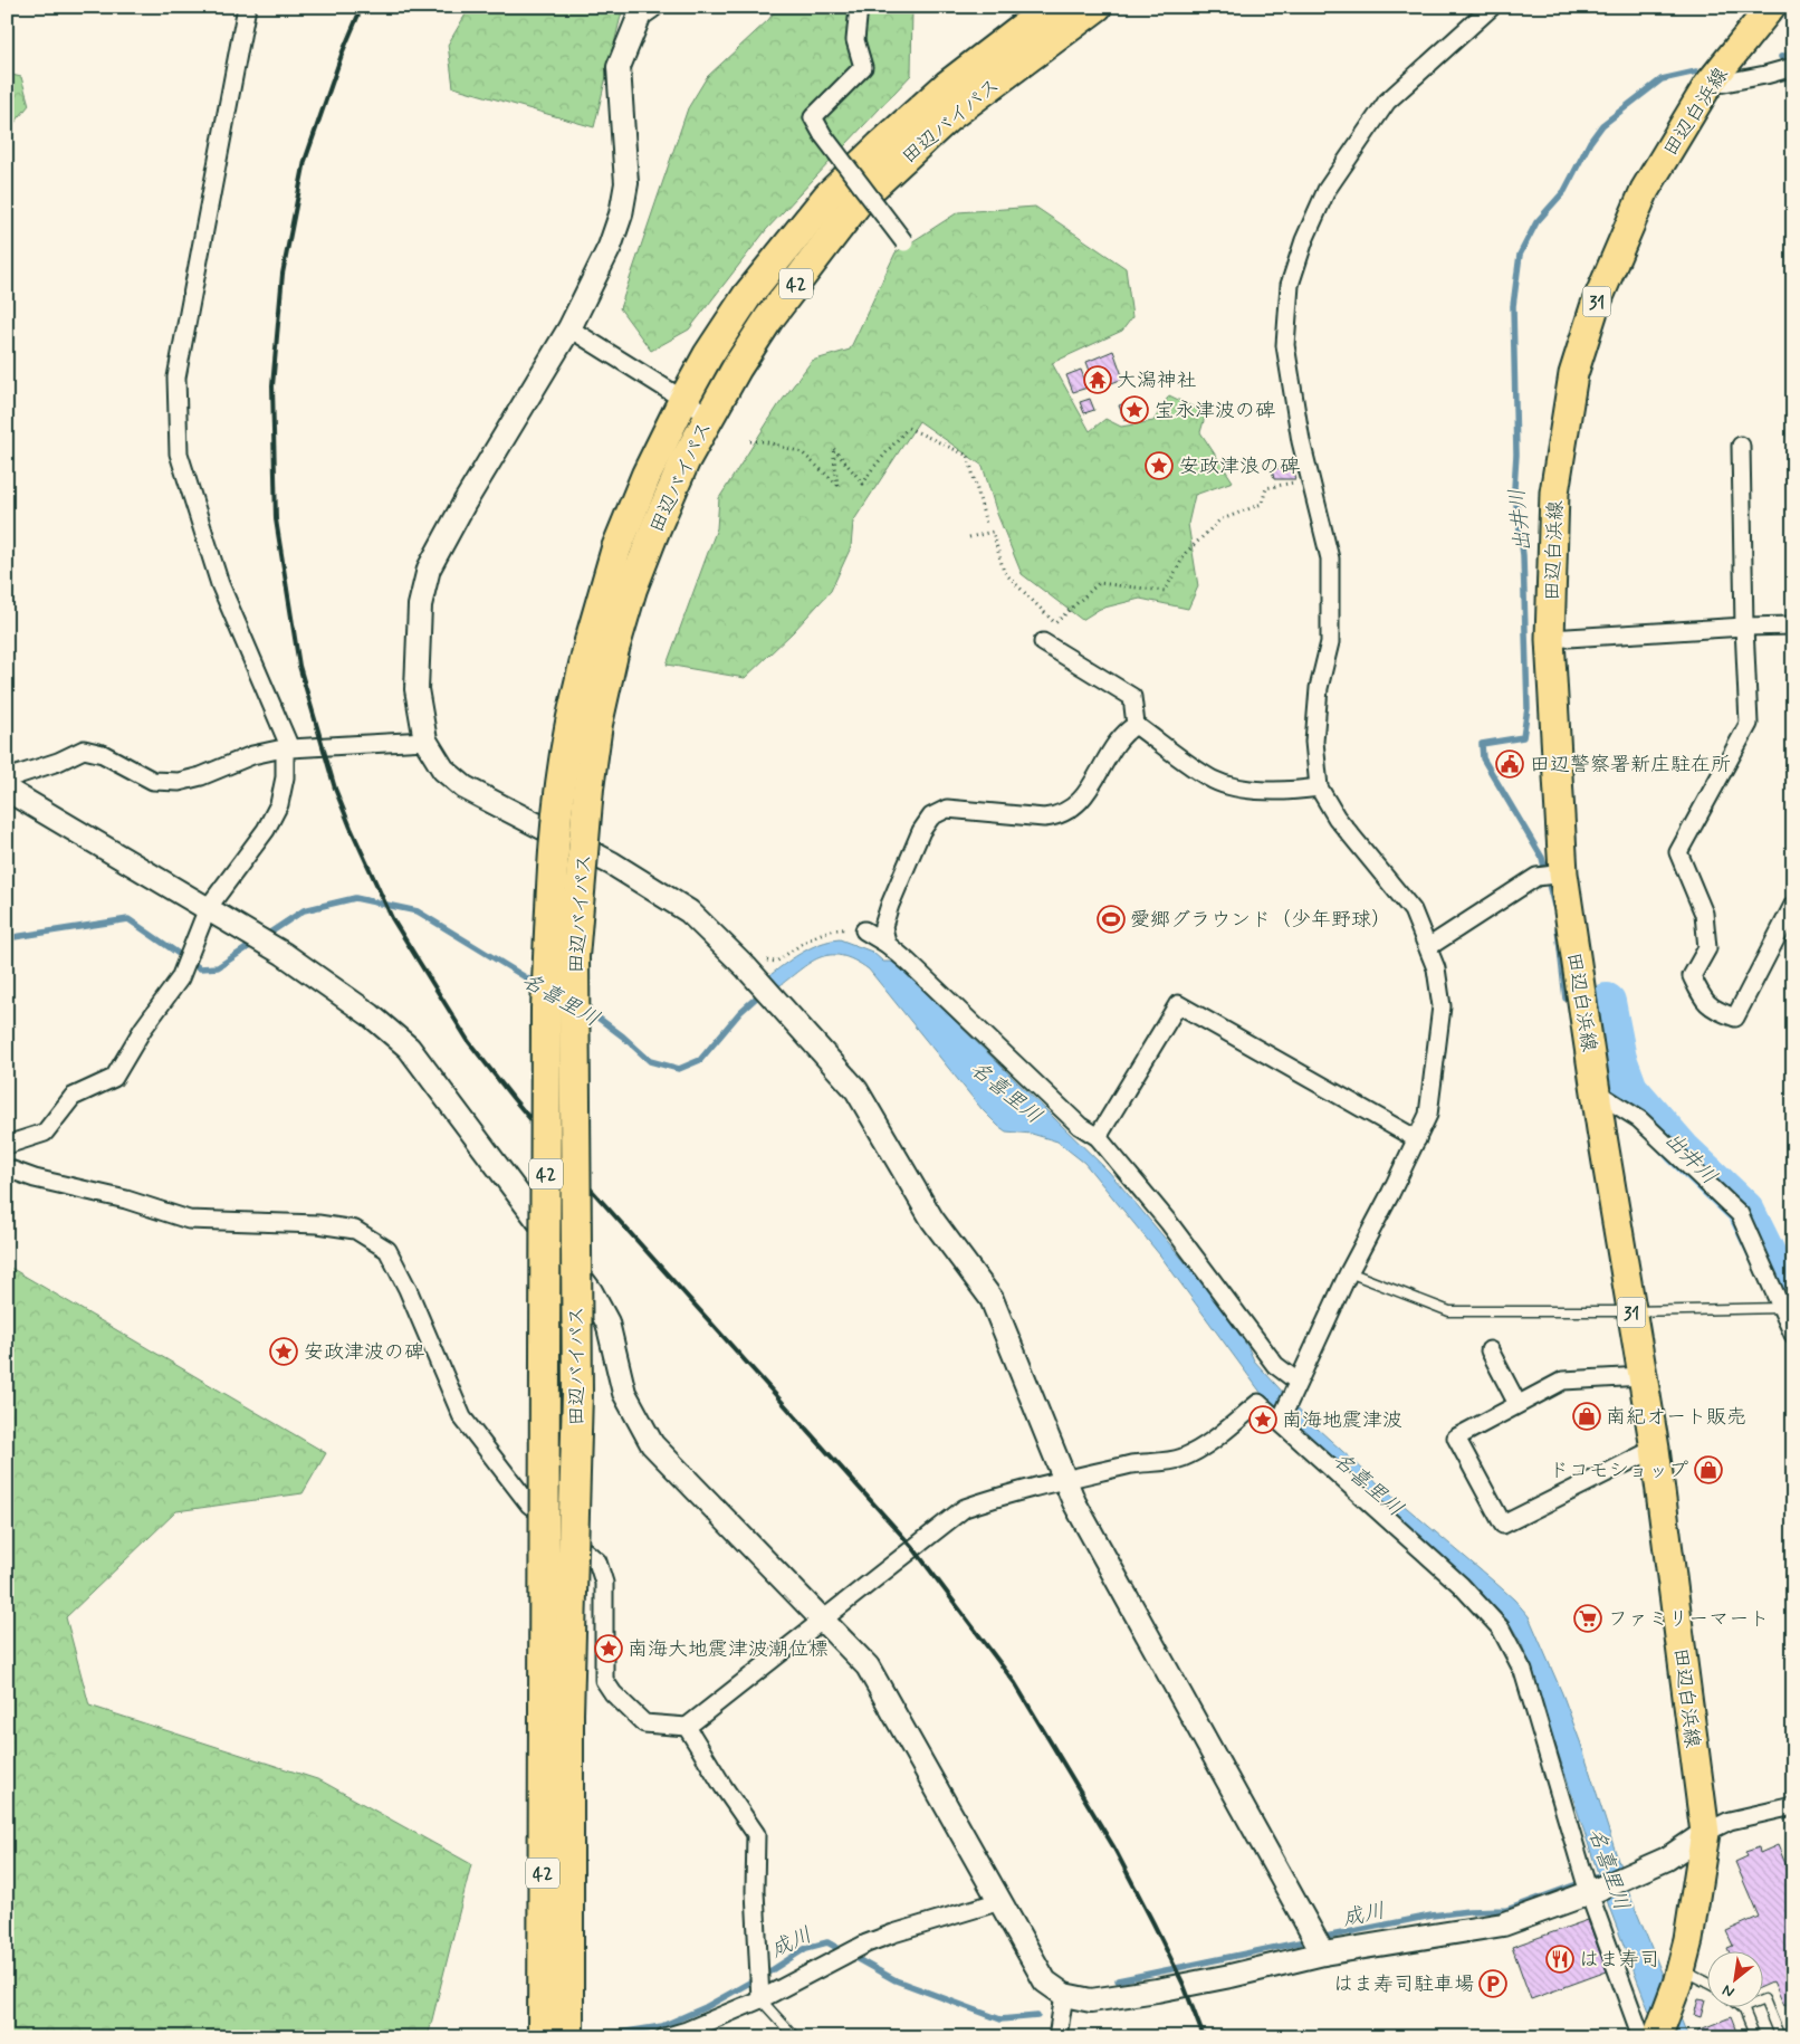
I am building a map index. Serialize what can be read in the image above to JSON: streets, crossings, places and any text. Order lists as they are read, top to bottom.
{
  "streets": {
    "highway": ["田辺バイパス", "42"],
    "main road": ["田辺白浜線", "31"]
  },
  "crossings": [
    ["田辺バイパス", "42"]
  ],
  "water": ["出井川", "名喜里川", "成川"],
  "places": {
    "temple": ["大潟神社"],
    "place": [
      "宝永津波の碑",
      "安政津浪の碑",
      "安政津波の碑",
      "南海地震津波",
      "南海大地震津波潮位標"
    ],
    "public building": ["田辺警察署新庄駐在所"],
    "sports": ["愛郷グラウンド（少年野球）"],
    "shop": ["南紀オート販売", "ドコモショップ"],
    "supermarket": ["ファミリーマート"],
    "restaurant": ["はま寿司"],
    "parking": ["はま寿司駐車場"]
  },
  "north": "bottom left"
}
